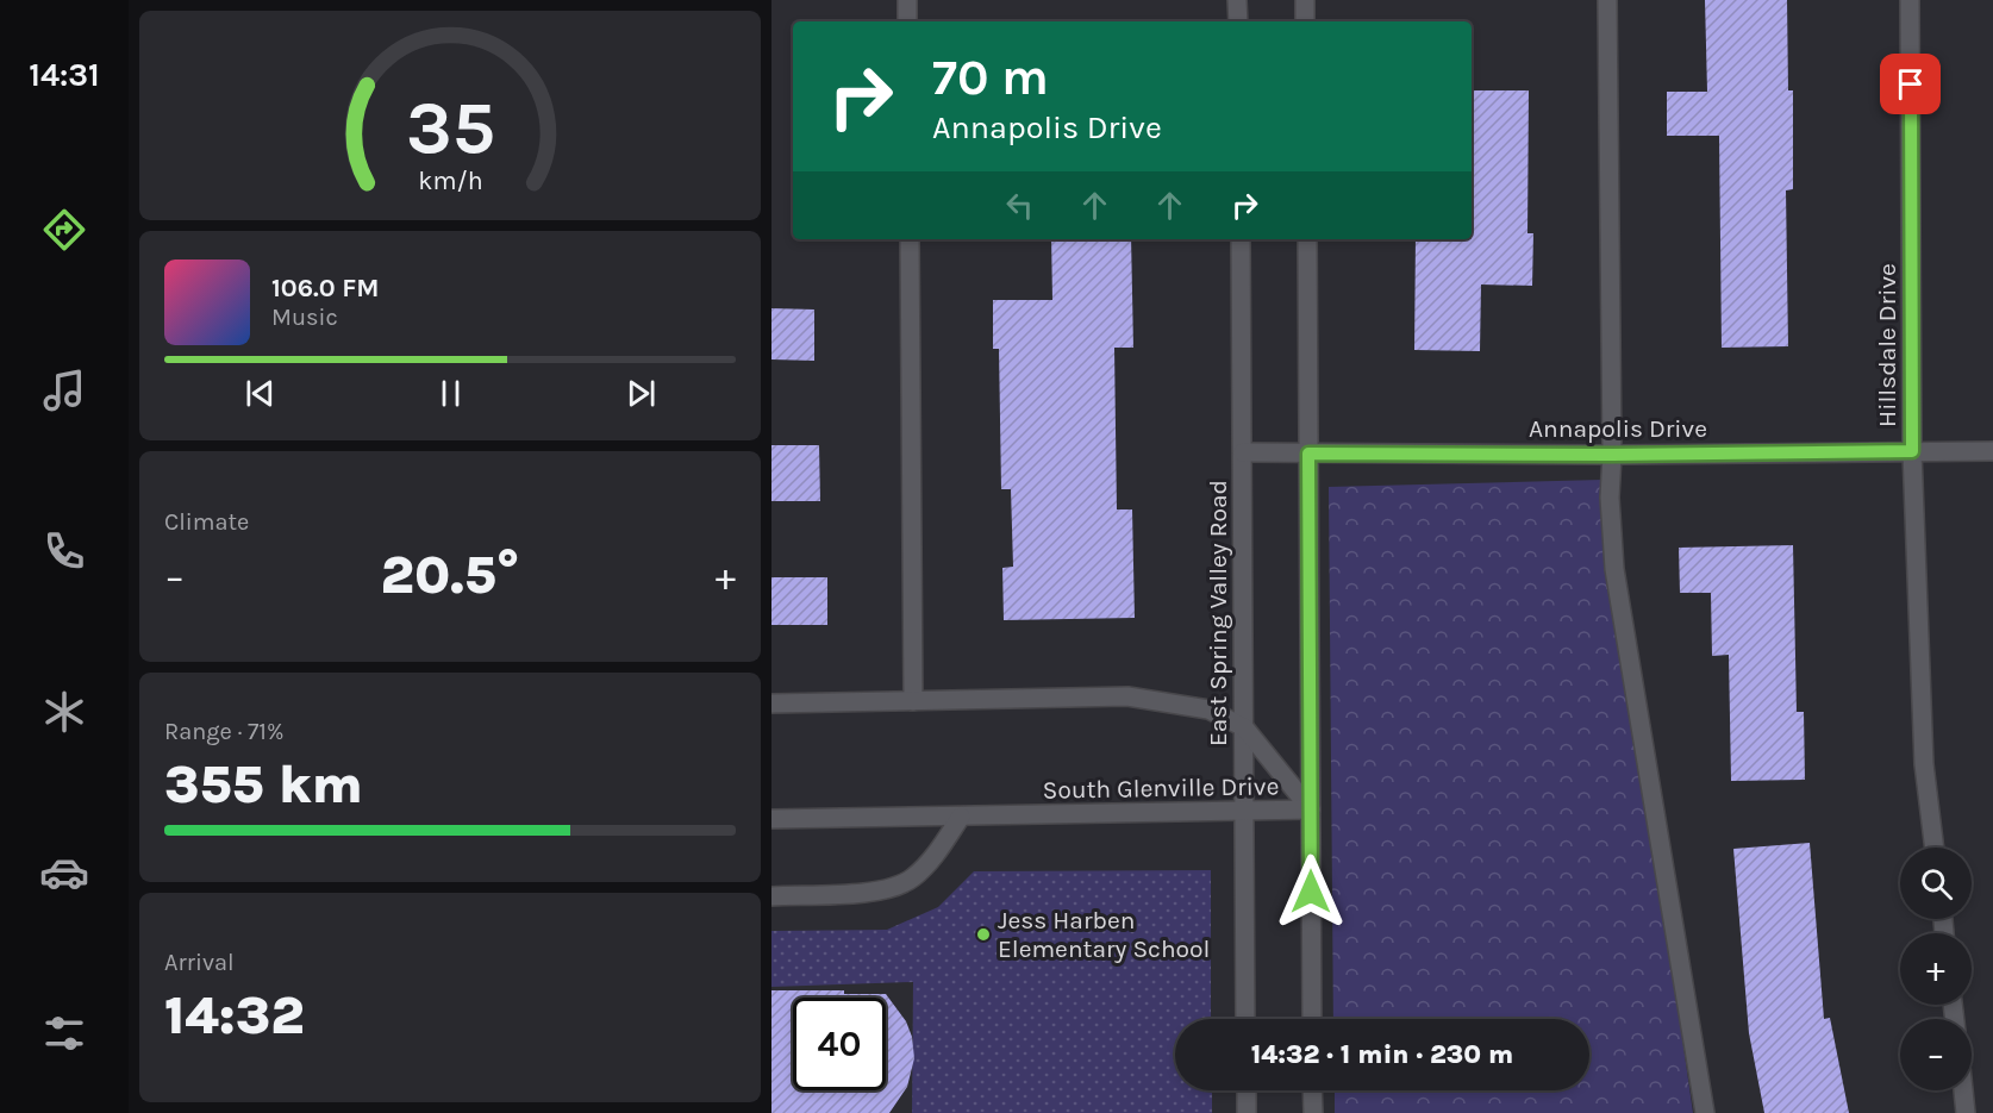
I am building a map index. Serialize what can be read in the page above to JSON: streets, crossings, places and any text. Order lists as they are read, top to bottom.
{
  "streets": {
    "street": [
      "Hillsdale Drive",
      "Annapolis Drive",
      "East Spring Valley Road",
      "South Glenville Drive"
    ]
  },
  "crossings": [
    ["Hillsdale Drive", "Annapolis Drive"],
    ["Annapolis Drive", "East Spring Valley Road"],
    ["East Spring Valley Road", "South Glenville Drive"]
  ],
  "places": ["Jess Harben Elementary School"],
  "page": {
    "tabs": "14:31",
    "turn": ["70 m", "Annapolis Drive"],
    "song": ["106.0 FM", "Music"],
    "tile": [
      "Climate",
      ["Range · 71%", "355 km"],
      ["Arrival", "14:32"]
    ],
    "heat": ["−", "20.5°", "+"],
    "map_buttons": ["+", "−"],
    "limit": "40",
    "trip": "14:32 · 1 min · 230 m",
    "gauge": ["35", "km/h"]
  }
}
